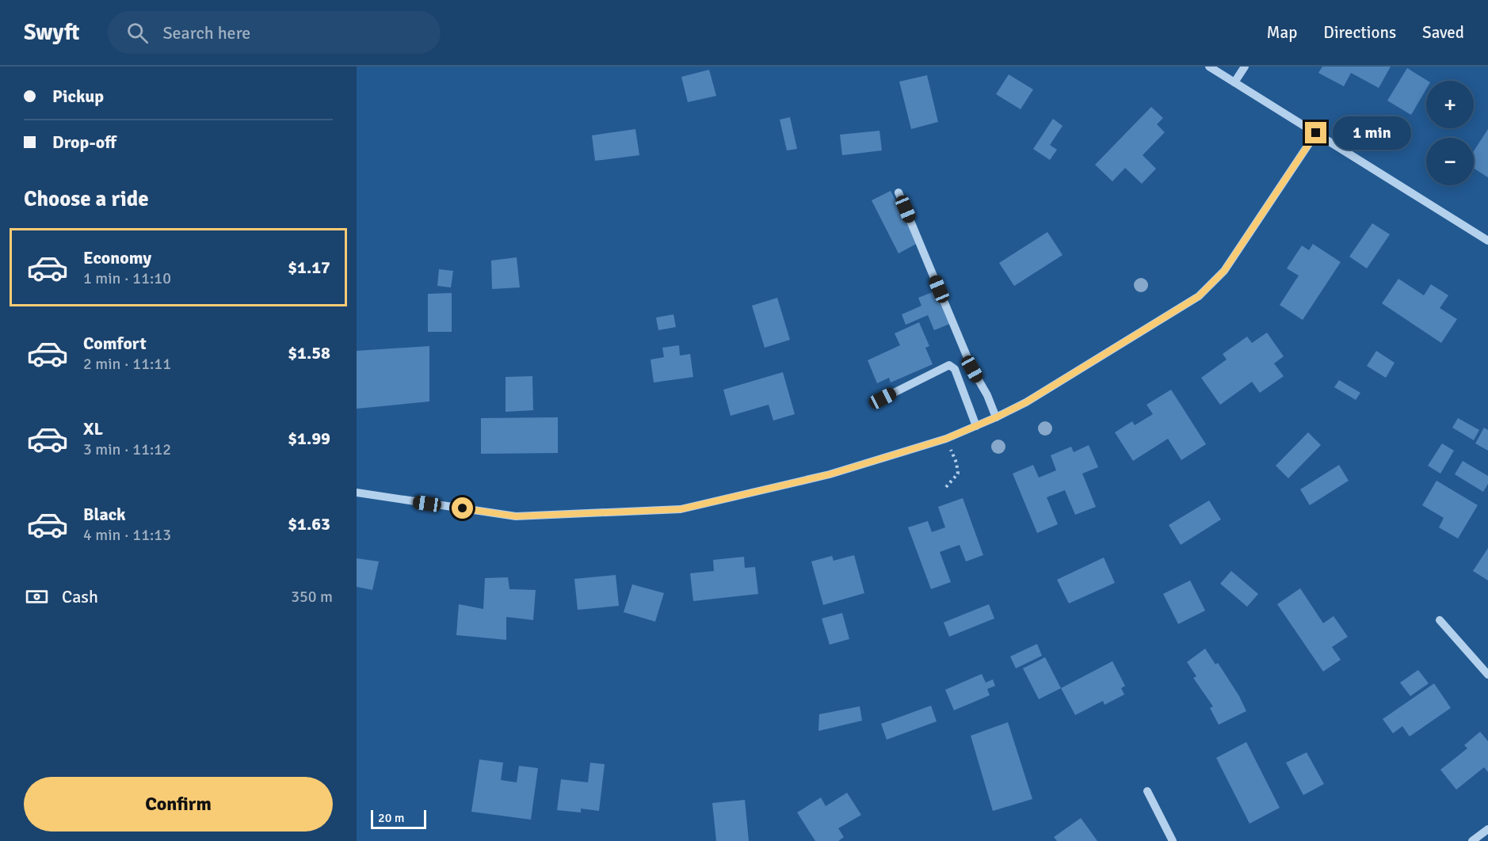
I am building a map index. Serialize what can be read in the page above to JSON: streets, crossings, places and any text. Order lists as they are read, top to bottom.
{
  "scale_bar": "20 m",
  "page": {
    "header": "Swyft",
    "search": "Search here",
    "nav": ["Map", "Directions", "Saved"],
    "banner": ["Pickup", "Drop-off"],
    "map_buttons": ["+", "−"],
    "bubble": "1 min",
    "heading": "Choose a ride",
    "list": [
      {
        "name": "Economy",
        "note": "1 min · 11:10",
        "value": "$1.17"
      },
      {
        "name": "Comfort",
        "note": "2 min · 11:11",
        "value": "$1.58"
      },
      {
        "name": "XL",
        "note": "3 min · 11:12",
        "value": "$1.99"
      },
      {
        "name": "Black",
        "note": "4 min · 11:13",
        "value": "$1.63"
      }
    ],
    "pay": ["Cash", "350 m"],
    "buttons": "Confirm",
    "scale": "20 m"
  }
}
